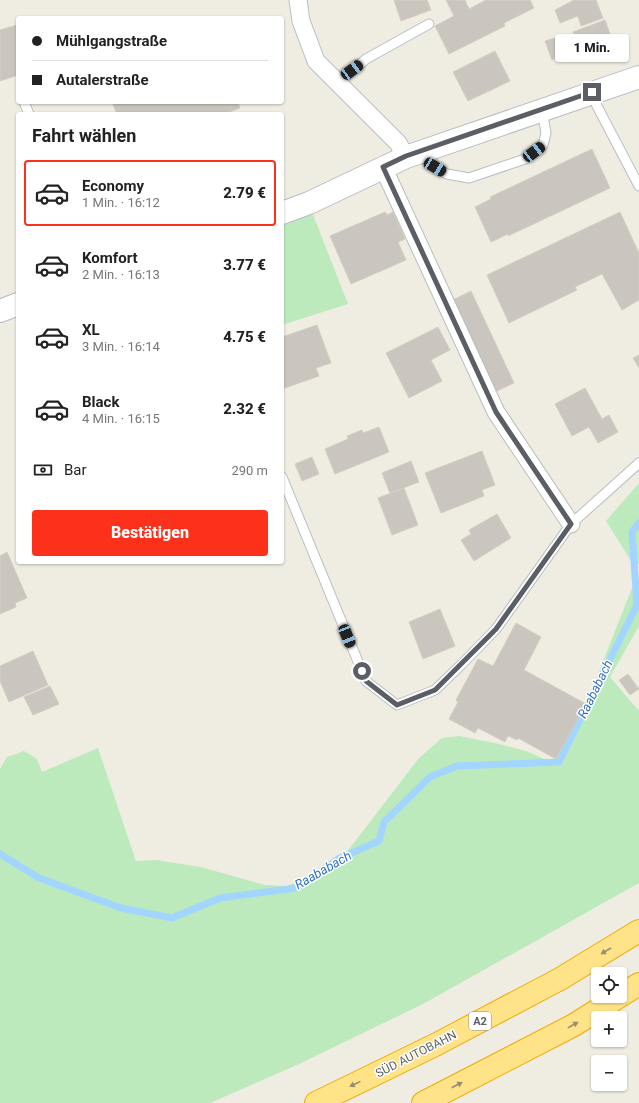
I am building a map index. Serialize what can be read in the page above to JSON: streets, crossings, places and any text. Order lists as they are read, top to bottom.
{
  "streets": {
    "highway": ["A2", "SÜD AUTOBAHN"]
  },
  "water": ["Raababach"],
  "page": {
    "banner": ["Mühlgangstraße", "Autalerstraße"],
    "bubble": "1 Min.",
    "heading": "Fahrt wählen",
    "list": [
      {
        "name": "Economy",
        "note": "1 Min. · 16:12",
        "value": "2.79 €"
      },
      {
        "name": "Komfort",
        "note": "2 Min. · 16:13",
        "value": "3.77 €"
      },
      {
        "name": "XL",
        "note": "3 Min. · 16:14",
        "value": "4.75 €"
      },
      {
        "name": "Black",
        "note": "4 Min. · 16:15",
        "value": "2.32 €"
      }
    ],
    "pay": ["Bar", "290 m"],
    "buttons": "Bestätigen",
    "map_buttons": ["+", "−"]
  }
}
